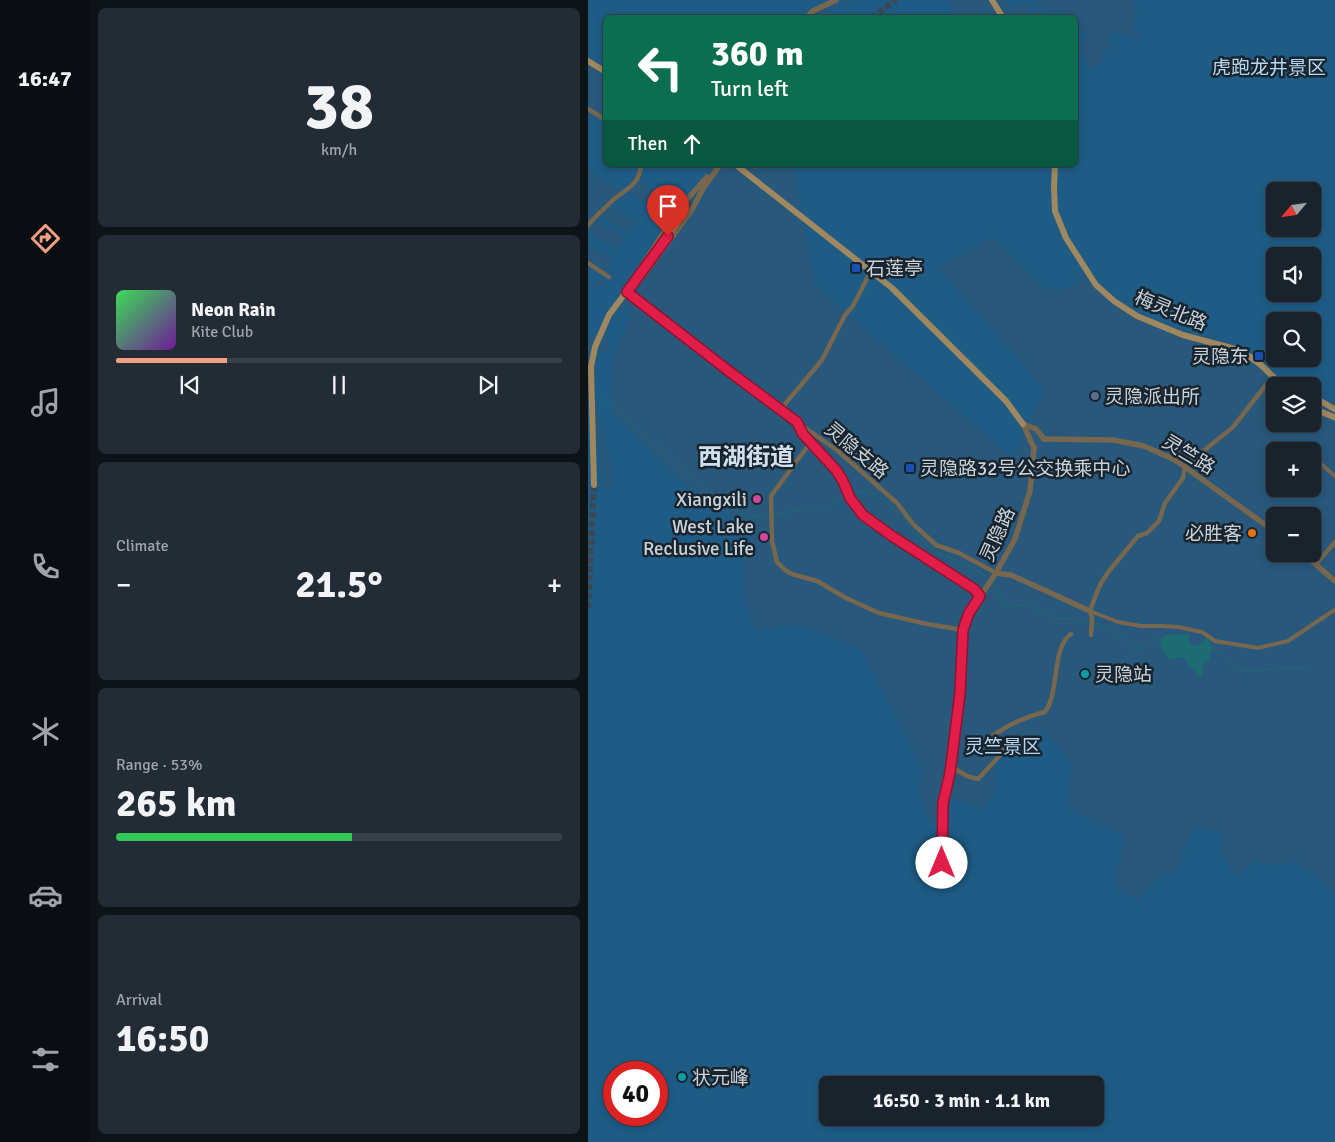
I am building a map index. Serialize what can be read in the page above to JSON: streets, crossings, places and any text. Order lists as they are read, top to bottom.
{
  "streets": {
    "main road": ["梅灵北路"],
    "street": ["灵隐支路", "灵竺路", "灵隐路"]
  },
  "crossings": [
    ["灵隐支路", "灵隐路"]
  ],
  "districts": ["西湖街道"],
  "parks": ["虎跑龙井景区", "灵竺景区"],
  "places": {
    "transit": ["石莲亭", "灵隐东", "灵隐路32号公交换乘中心"],
    "other": [
      "灵隐派出所",
      "Xiangxili",
      "必胜客",
      "West Lake Reclusive Life",
      "灵隐站",
      "状元峰"
    ]
  },
  "north": "bottom left",
  "page": {
    "tabs": "16:47",
    "tile": [
      ["38", "km/h"],
      "Climate",
      ["Range · 53%", "265 km"],
      ["Arrival", "16:50"]
    ],
    "turn": ["360 m", "Turn left"],
    "then": "Then",
    "map_buttons": ["+", "−"],
    "song": ["Neon Rain", "Kite Club"],
    "heat": ["−", "21.5°", "+"],
    "limit": "40",
    "trip": "16:50 · 3 min · 1.1 km"
  }
}
